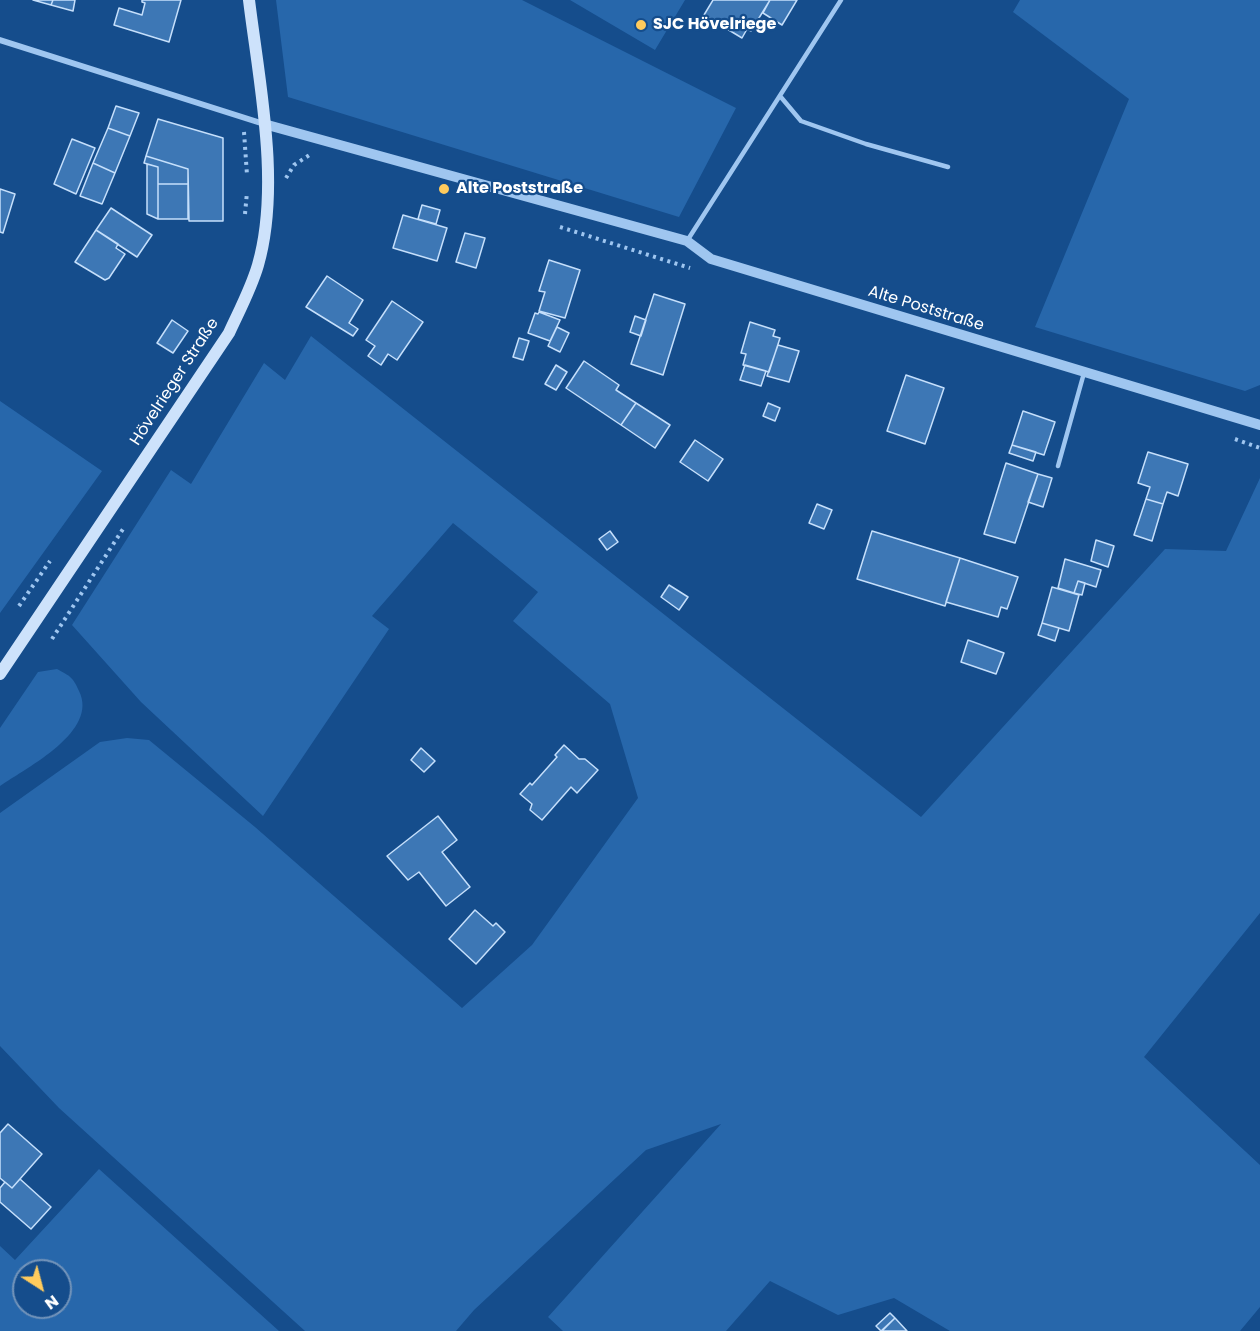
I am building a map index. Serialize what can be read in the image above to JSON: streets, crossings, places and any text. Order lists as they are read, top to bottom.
{
  "streets": {
    "main road": ["Hövelrieger Straße"],
    "street": ["Alte Poststraße"]
  },
  "crossings": [
    ["Alte Poststraße", "Hövelrieger Straße"]
  ],
  "places": ["SJC Hövelriege", "Alte Poststraße"],
  "north": "bottom right"
}
